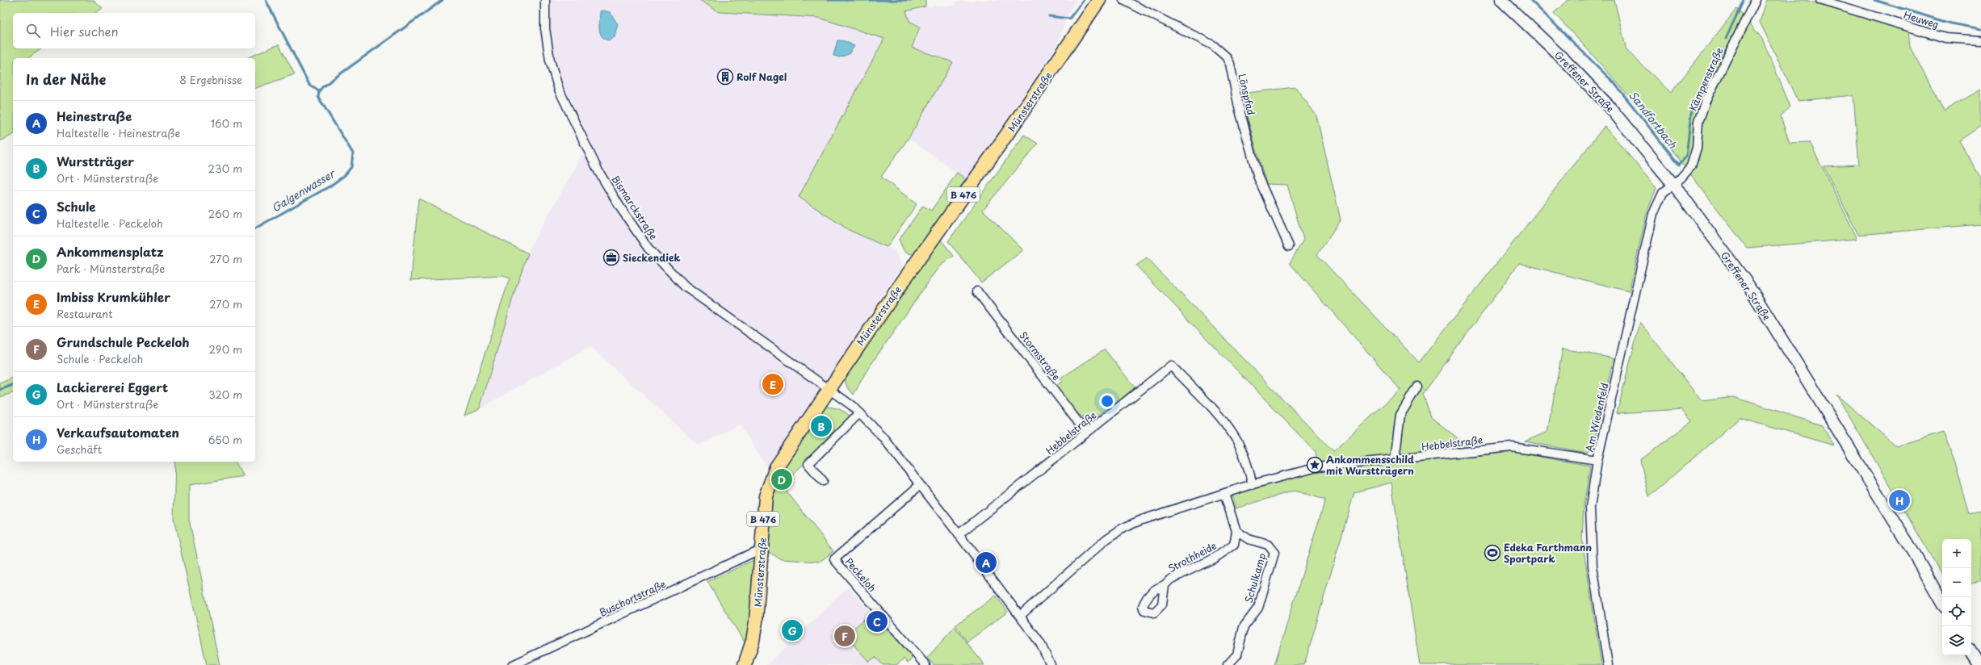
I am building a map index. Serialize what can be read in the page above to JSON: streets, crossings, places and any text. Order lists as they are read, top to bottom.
{
  "streets": {
    "main road": ["Greffener Straße", "Münsterstraße", "B 476"],
    "street": [
      "Heuweg",
      "Kämpenstraße",
      "Lönspfad",
      "Bismarckstraße",
      "Stormstraße",
      "Am Wiedenfeld",
      "Hebbelstraße",
      "Strothheide",
      "Peckeloh",
      "Schulkamp",
      "Buschortstraße"
    ]
  },
  "crossings": [
    ["Kämpenstraße", "Greffener Straße"],
    ["Kämpenstraße", "Am Wiedenfeld"],
    ["Greffener Straße", "Am Wiedenfeld"],
    ["Münsterstraße", "Bismarckstraße"],
    ["Münsterstraße", "Buschortstraße"],
    ["Bismarckstraße", "Hebbelstraße"],
    ["Bismarckstraße", "Peckeloh"],
    ["Stormstraße", "Hebbelstraße"],
    ["Am Wiedenfeld", "Hebbelstraße"],
    ["Strothheide", "Schulkamp"]
  ],
  "water": ["Sandfortbach", "Galgenwasser"],
  "places": {
    "building": ["Rolf Nagel"],
    "office": ["Sieckendiek"],
    "place": ["Ankommensschild mit Wurstträgern"],
    "sports": ["Edeka Farthmann Sportpark"]
  },
  "page": {
    "search": "Hier suchen",
    "heading": ["In der Nähe", "8 Ergebnisse"],
    "list": [
      {
        "mark": "A",
        "name": "Heinestraße",
        "note": "Haltestelle · Heinestraße",
        "value": "160 m"
      },
      {
        "mark": "B",
        "name": "Wurstträger",
        "note": "Ort · Münsterstraße",
        "value": "230 m"
      },
      {
        "mark": "C",
        "name": "Schule",
        "note": "Haltestelle · Peckeloh",
        "value": "260 m"
      },
      {
        "mark": "D",
        "name": "Ankommensplatz",
        "note": "Park · Münsterstraße",
        "value": "270 m"
      },
      {
        "mark": "E",
        "name": "Imbiss Krumkühler",
        "note": "Restaurant",
        "value": "270 m"
      },
      {
        "mark": "F",
        "name": "Grundschule Peckeloh",
        "note": "Schule · Peckeloh",
        "value": "290 m"
      },
      {
        "mark": "G",
        "name": "Lackiererei Eggert",
        "note": "Ort · Münsterstraße",
        "value": "320 m"
      },
      {
        "mark": "H",
        "name": "Verkaufsautomaten",
        "note": "Geschäft",
        "value": "650 m"
      }
    ],
    "pins": [
      "E",
      "B",
      "D",
      "H",
      "A",
      "C",
      "G",
      "F"
    ],
    "map_buttons": ["+", "−"]
  }
}
